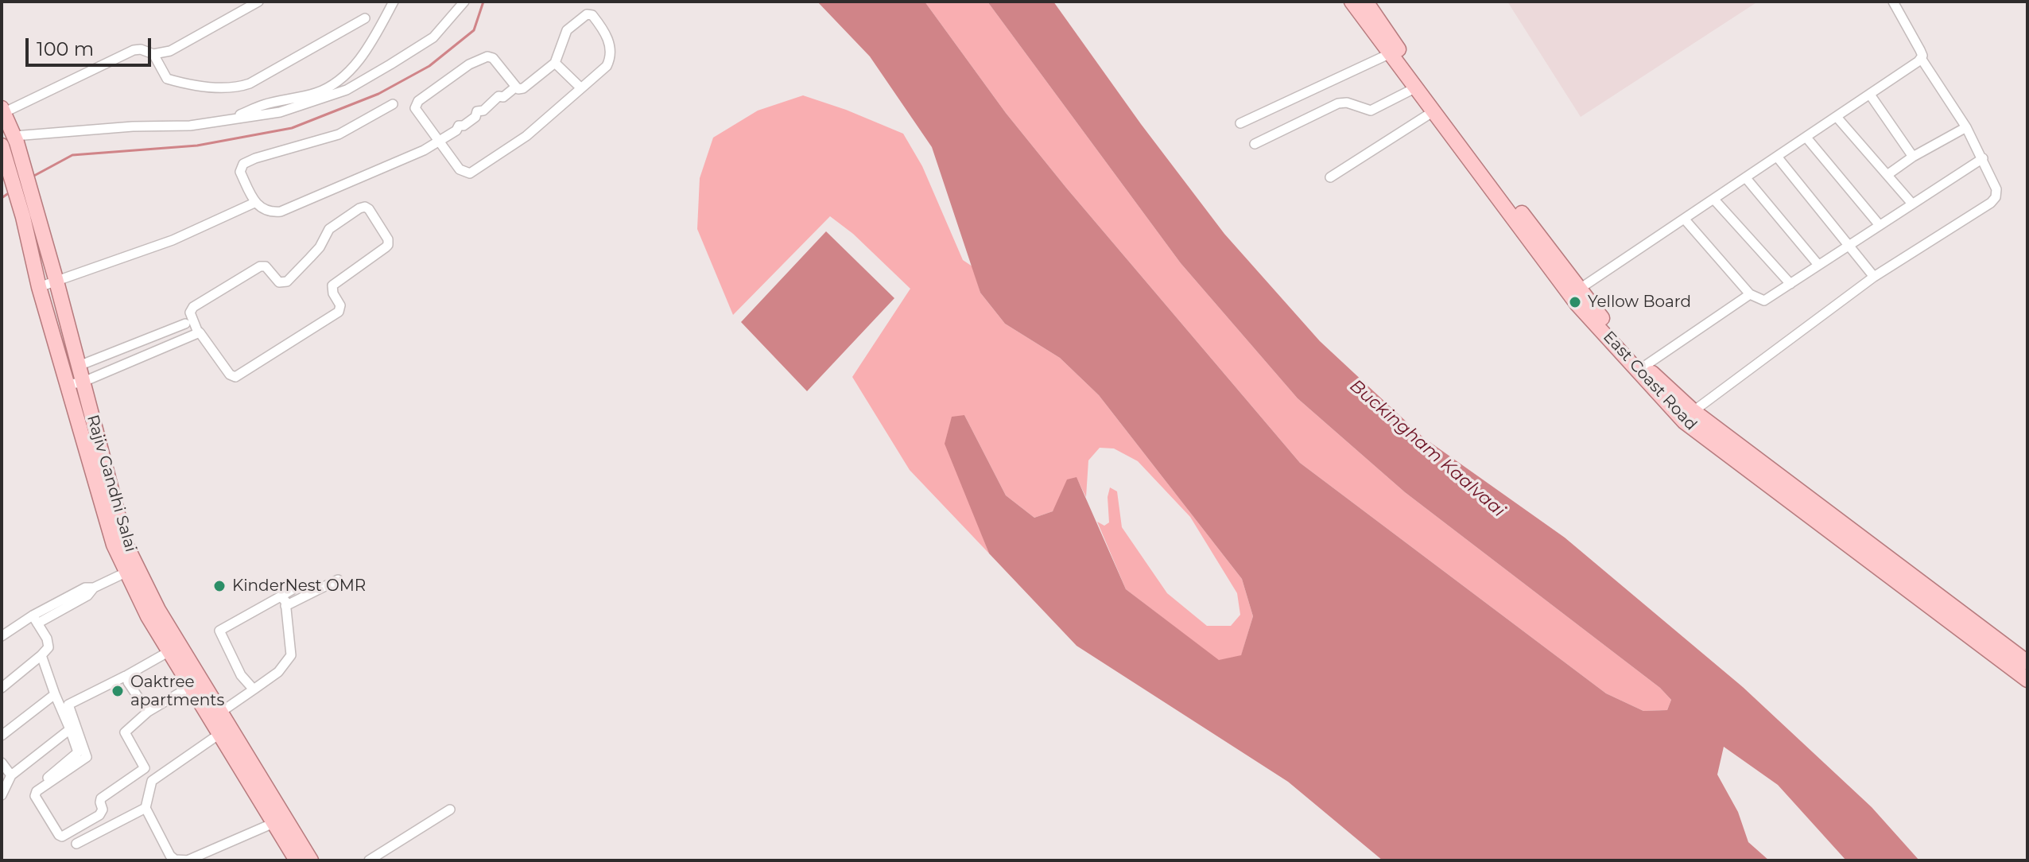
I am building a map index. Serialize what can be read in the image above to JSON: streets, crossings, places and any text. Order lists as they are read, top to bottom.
{
  "streets": {
    "main road": ["East Coast Road", "Rajiv Gandhi Salai"]
  },
  "water": ["Buckingham Kaalvaai"],
  "places": ["Yellow Board", "KinderNest OMR", "Oaktree apartments"],
  "scale_bar": "100 m"
}
